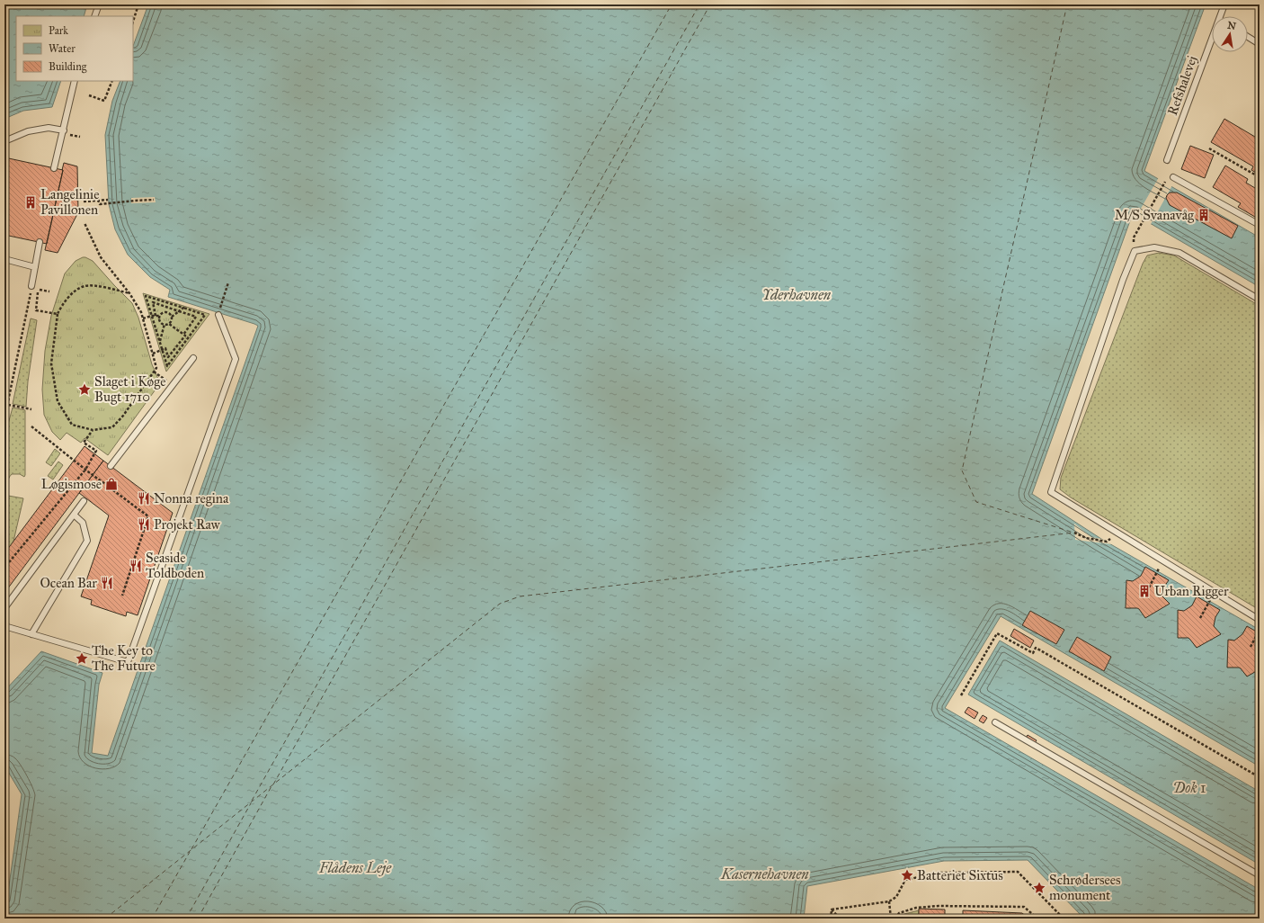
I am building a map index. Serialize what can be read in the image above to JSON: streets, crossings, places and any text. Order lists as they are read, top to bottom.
{
  "streets": {
    "lane": ["Refshalevej"]
  },
  "water": [
    "Yderhavnen",
    "Dok 1",
    "Flådens Leje",
    "Kasernehavnen"
  ],
  "places": {
    "building": ["Langelinie Pavillonen", "M/S Svanavåg", "Urban Rigger"],
    "place": [
      "Slaget i Køge Bugt 1710",
      "The Key to The Future",
      "Batteriet Sixtus",
      "Schrødersees monument"
    ],
    "shop": ["Løgismose"],
    "restaurant": [
      "Nonna regina",
      "Projekt Raw",
      "Seaside Toldboden",
      "Ocean Bar"
    ]
  },
  "legend": ["Park", "Water", "Building"],
  "north": "top"
}
